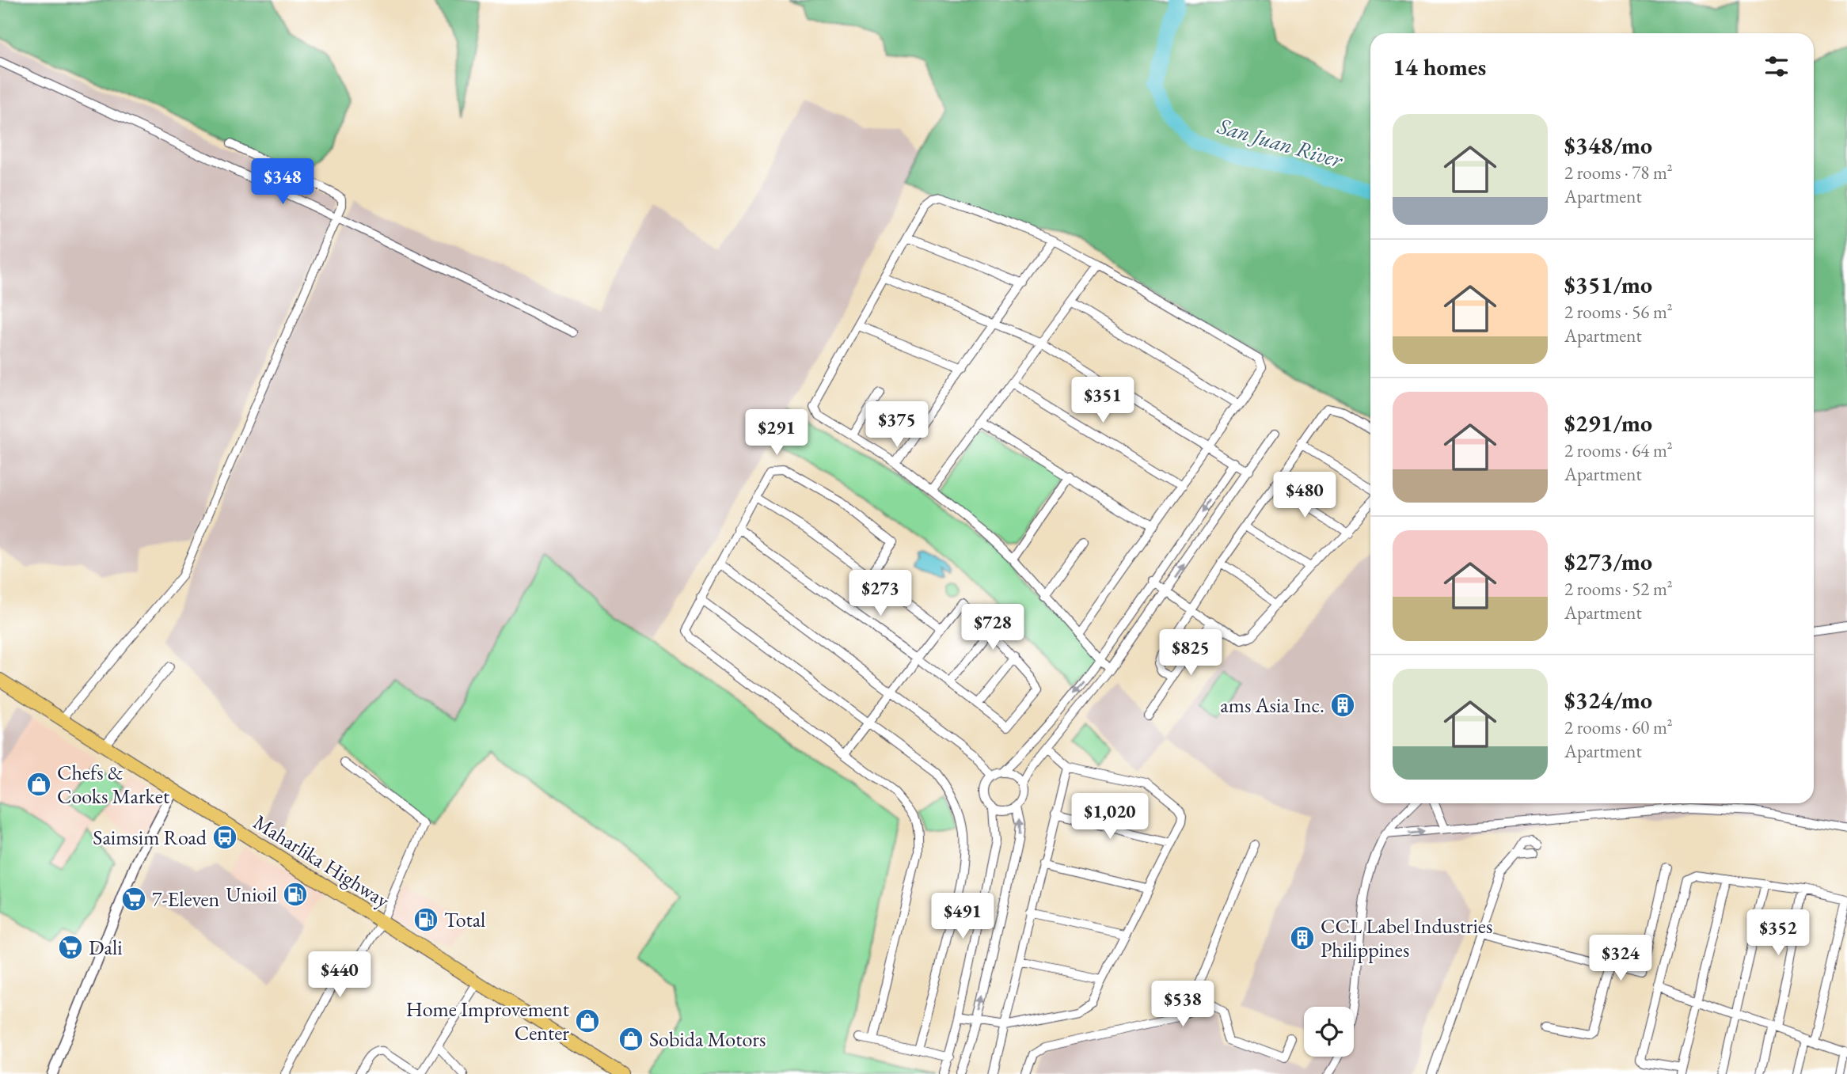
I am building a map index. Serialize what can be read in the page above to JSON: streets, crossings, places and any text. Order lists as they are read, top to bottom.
{
  "streets": {
    "highway": ["Maharlika Highway"]
  },
  "water": ["San Juan River"],
  "places": {
    "building": ["ams Asia Inc.", "CCL Label Industries Philippines"],
    "shop": ["Chefs & Cooks Market", "Home Improvement Center", "Sobida Motors"],
    "bus stop": ["Saimsim Road"],
    "fuel station": ["Unioil", "Total"],
    "supermarket": ["7-Eleven", "Dali"]
  },
  "page": {
    "heading": "14 homes",
    "list": [
      {
        "name": "$348/mo",
        "note": "2 rooms · 78 m² · Apartment"
      },
      {
        "name": "$351/mo",
        "note": "2 rooms · 56 m² · Apartment"
      },
      {
        "name": "$291/mo",
        "note": "2 rooms · 64 m² · Apartment"
      },
      {
        "name": "$273/mo",
        "note": "2 rooms · 52 m² · Apartment"
      },
      {
        "name": "$324/mo",
        "note": "2 rooms · 60 m² · Apartment"
      }
    ],
    "price": [
      "$348",
      "$351",
      "$375",
      "$291",
      "$480",
      "$273",
      "$728",
      "$825",
      "$1,020",
      "$491",
      "$352",
      "$324",
      "$440",
      "$538"
    ]
  }
}
